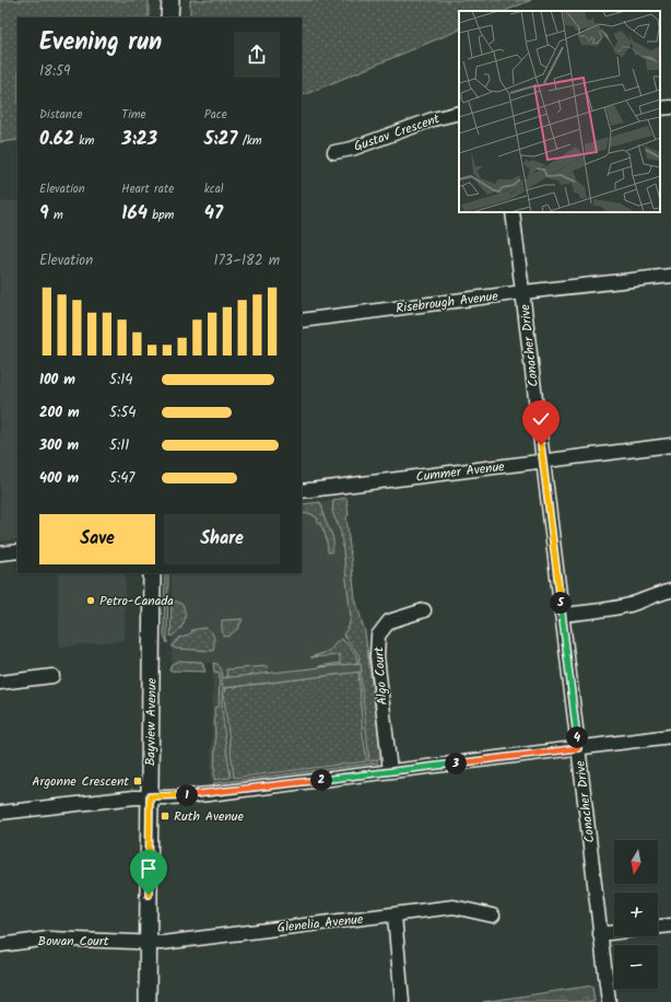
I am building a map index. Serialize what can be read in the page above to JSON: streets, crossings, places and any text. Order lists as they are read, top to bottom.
{
  "streets": {
    "main road": ["Bayview Avenue"],
    "street": [
      "Gustav Crescent",
      "Risebrough Avenue",
      "Conacher Drive",
      "Cummer Avenue",
      "Algo Court",
      "Glenelia Avenue",
      "Bowan Court"
    ]
  },
  "crossings": [
    ["Risebrough Avenue", "Conacher Drive"],
    ["Conacher Drive", "Cummer Avenue"],
    ["Bayview Avenue", "Glenelia Avenue"],
    ["Bayview Avenue", "Bowan Court"],
    ["Glenelia Avenue", "Bowan Court"]
  ],
  "places": {
    "other": ["Petro-Canada"],
    "transit": ["Argonne Crescent", "Ruth Avenue"]
  },
  "north": "bottom",
  "page": {
    "heading": ["Evening run", "18:59"],
    "stats": [
      ["Distance", "0.62 km"],
      ["Time", "3:23"],
      ["Pace", "5:27 /km"],
      ["Elevation", "9 m"],
      ["Heart rate", "164 bpm"],
      ["kcal", "47"]
    ],
    "chart": ["Elevation", "173–182 m"],
    "list": [
      {
        "name": "100 m",
        "note": "5:14"
      },
      {
        "name": "200 m",
        "note": "5:54"
      },
      {
        "name": "300 m",
        "note": "5:11"
      },
      {
        "name": "400 m",
        "note": "5:47"
      }
    ],
    "buttons": ["Save", "Share"],
    "pins": [
      "5",
      "4",
      "3",
      "2",
      "1"
    ],
    "map_buttons": ["+", "−"]
  }
}
